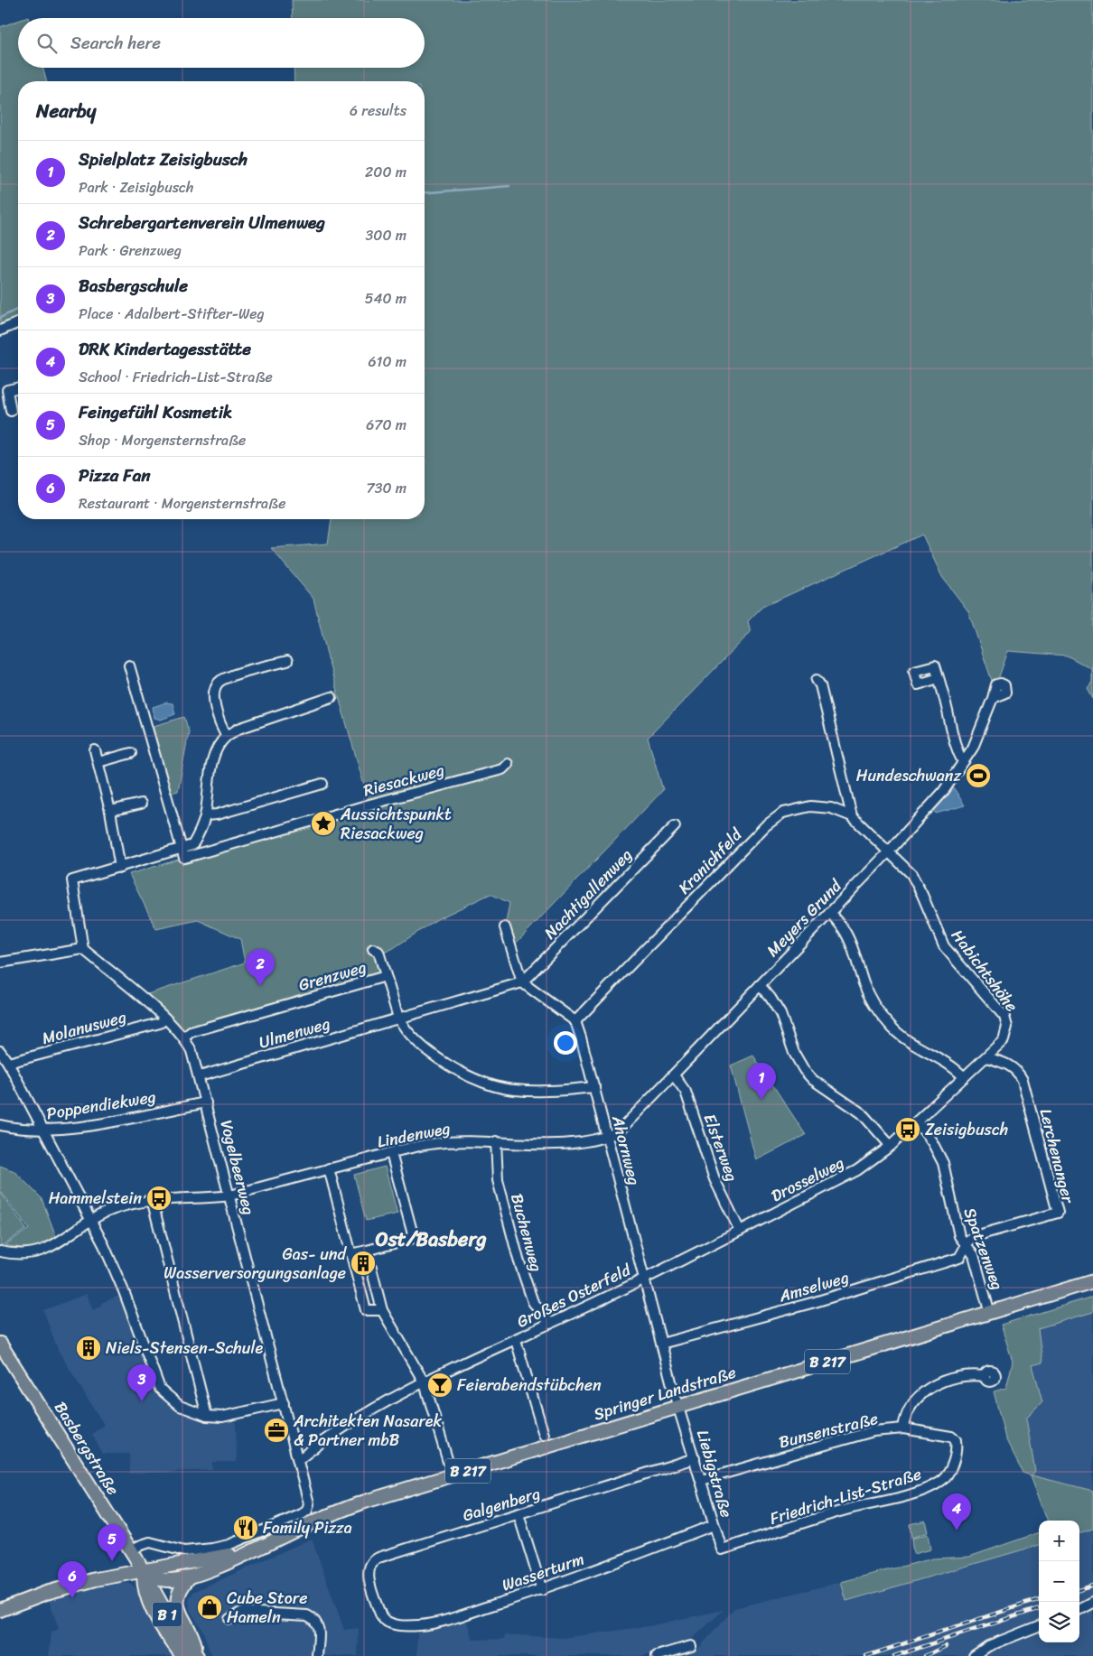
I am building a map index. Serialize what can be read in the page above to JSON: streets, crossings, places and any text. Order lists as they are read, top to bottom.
{
  "streets": {
    "main road": [
      "B 217",
      "Springer Landstraße",
      "Basbergstraße",
      "B 1"
    ],
    "street": [
      "Riesackweg",
      "Kranichfeld",
      "Nachtigallenweg",
      "Meyers Grund",
      "Habichtshöhe",
      "Grenzweg",
      "Molanusweg",
      "Ulmenweg",
      "Poppendiekweg",
      "Lindenweg",
      "Elsterweg",
      "Ahornweg",
      "Lerchenanger",
      "Vogelbeerweg",
      "Drosselweg",
      "Buchenweg",
      "Spatzenweg",
      "Amselweg",
      "Großes Osterfeld",
      "Bunsenstraße",
      "Liebigstraße",
      "Friedrich-List-Straße",
      "Galgenberg",
      "Wasserturm"
    ]
  },
  "crossings": [
    ["Riesackweg", "Vogelbeerweg"],
    ["Kranichfeld", "Meyers Grund"],
    ["Kranichfeld", "Habichtshöhe"],
    ["Kranichfeld", "Ahornweg"],
    ["Nachtigallenweg", "Ulmenweg"],
    ["Meyers Grund", "Habichtshöhe"],
    ["Meyers Grund", "Lindenweg"],
    ["Meyers Grund", "Elsterweg"],
    ["Meyers Grund", "Ahornweg"],
    ["Habichtshöhe", "Lerchenanger"],
    ["Habichtshöhe", "Drosselweg"],
    ["Grenzweg", "Vogelbeerweg"],
    ["Molanusweg", "Vogelbeerweg"],
    ["Ulmenweg", "Vogelbeerweg"],
    ["Poppendiekweg", "Vogelbeerweg"],
    ["Lindenweg", "Ahornweg"],
    ["Lindenweg", "Vogelbeerweg"],
    ["Lindenweg", "Buchenweg"],
    ["Elsterweg", "Drosselweg"],
    ["Ahornweg", "Drosselweg"],
    ["Ahornweg", "Amselweg"],
    ["Ahornweg", "Großes Osterfeld"],
    ["Ahornweg", "Springer Landstraße"],
    ["Ahornweg", "Liebigstraße"],
    ["Lerchenanger", "Spatzenweg"],
    ["Lerchenanger", "Amselweg"],
    ["Vogelbeerweg", "Großes Osterfeld"],
    ["Vogelbeerweg", "Basbergstraße"],
    ["Drosselweg", "Spatzenweg"],
    ["Drosselweg", "Großes Osterfeld"],
    ["Buchenweg", "Großes Osterfeld"],
    ["Spatzenweg", "Amselweg"],
    ["Spatzenweg", "Springer Landstraße"],
    ["B 217", "Springer Landstraße"],
    ["B 217", "Basbergstraße"],
    ["B 217", "B 1"],
    ["Springer Landstraße", "Basbergstraße"],
    ["Springer Landstraße", "Liebigstraße"],
    ["Springer Landstraße", "B 1"],
    ["Bunsenstraße", "Liebigstraße"],
    ["Bunsenstraße", "Friedrich-List-Straße"],
    ["Basbergstraße", "B 1"],
    ["Liebigstraße", "Friedrich-List-Straße"],
    ["Liebigstraße", "Galgenberg"],
    ["Liebigstraße", "Wasserturm"],
    ["Galgenberg", "Wasserturm"]
  ],
  "districts": ["Ost/Basberg"],
  "places": {
    "sports": ["Hundeschwanz"],
    "place": ["Aussichtspunkt Riesackweg"],
    "bus stop": ["Zeisigbusch", "Hammelstein"],
    "building": ["Gas- und Wasserversorgungsanlage", "Niels-Stensen-Schule"],
    "bar": ["Feierabendstübchen"],
    "office": ["Architekten Nasarek & Partner mbB"],
    "restaurant": ["Family Pizza"],
    "shop": ["Cube Store Hameln"]
  },
  "page": {
    "search": "Search here",
    "heading": ["Nearby", "6 results"],
    "list": [
      {
        "mark": "1",
        "name": "Spielplatz Zeisigbusch",
        "note": "Park · Zeisigbusch",
        "value": "200 m"
      },
      {
        "mark": "2",
        "name": "Schrebergartenverein Ulmenweg",
        "note": "Park · Grenzweg",
        "value": "300 m"
      },
      {
        "mark": "3",
        "name": "Basbergschule",
        "note": "Place · Adalbert-Stifter-Weg",
        "value": "540 m"
      },
      {
        "mark": "4",
        "name": "DRK Kindertagesstätte",
        "note": "School · Friedrich-List-Straße",
        "value": "610 m"
      },
      {
        "mark": "5",
        "name": "Feingefühl Kosmetik",
        "note": "Shop · Morgensternstraße",
        "value": "670 m"
      },
      {
        "mark": "6",
        "name": "Pizza Fan",
        "note": "Restaurant · Morgensternstraße",
        "value": "730 m"
      }
    ],
    "pins": [
      "2",
      "1",
      "3",
      "4",
      "5",
      "6"
    ],
    "map_buttons": ["+", "−"]
  }
}
